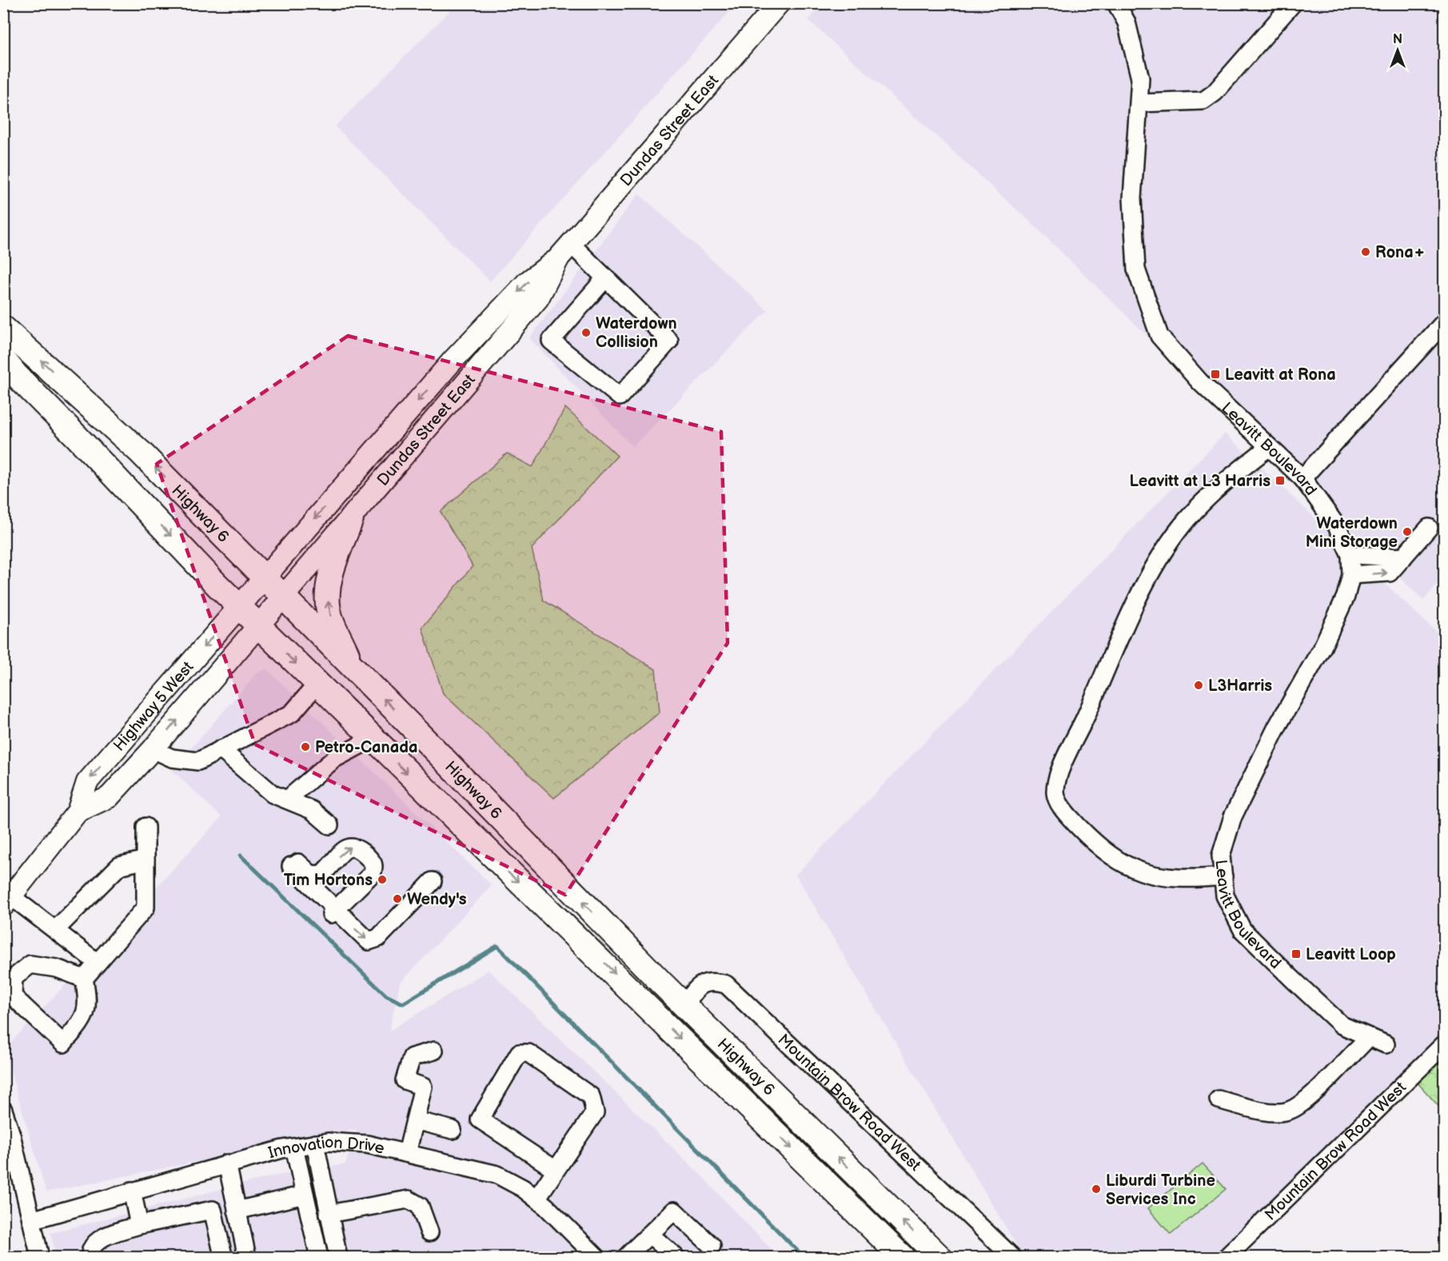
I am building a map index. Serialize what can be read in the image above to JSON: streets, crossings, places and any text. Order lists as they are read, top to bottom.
{
  "streets": {
    "highway": ["Highway 6"],
    "main road": ["Dundas Street East", "Highway 5 West"],
    "street": ["Leavitt Boulevard", "Mountain Brow Road West", "Innovation Drive"]
  },
  "crossings": [
    ["Dundas Street East", "Highway 6"],
    ["Dundas Street East", "Highway 5 West"],
    ["Highway 6", "Highway 5 West"],
    ["Highway 6", "Mountain Brow Road West"]
  ],
  "places": {
    "other": [
      "Rona+",
      "Waterdown Collision",
      "Waterdown Mini Storage",
      "L3Harris",
      "Petro-Canada",
      "Tim Hortons",
      "Wendy's",
      "Liburdi Turbine Services Inc"
    ],
    "transit": ["Leavitt at Rona", "Leavitt at L3 Harris", "Leavitt Loop"]
  },
  "north": "top"
}
